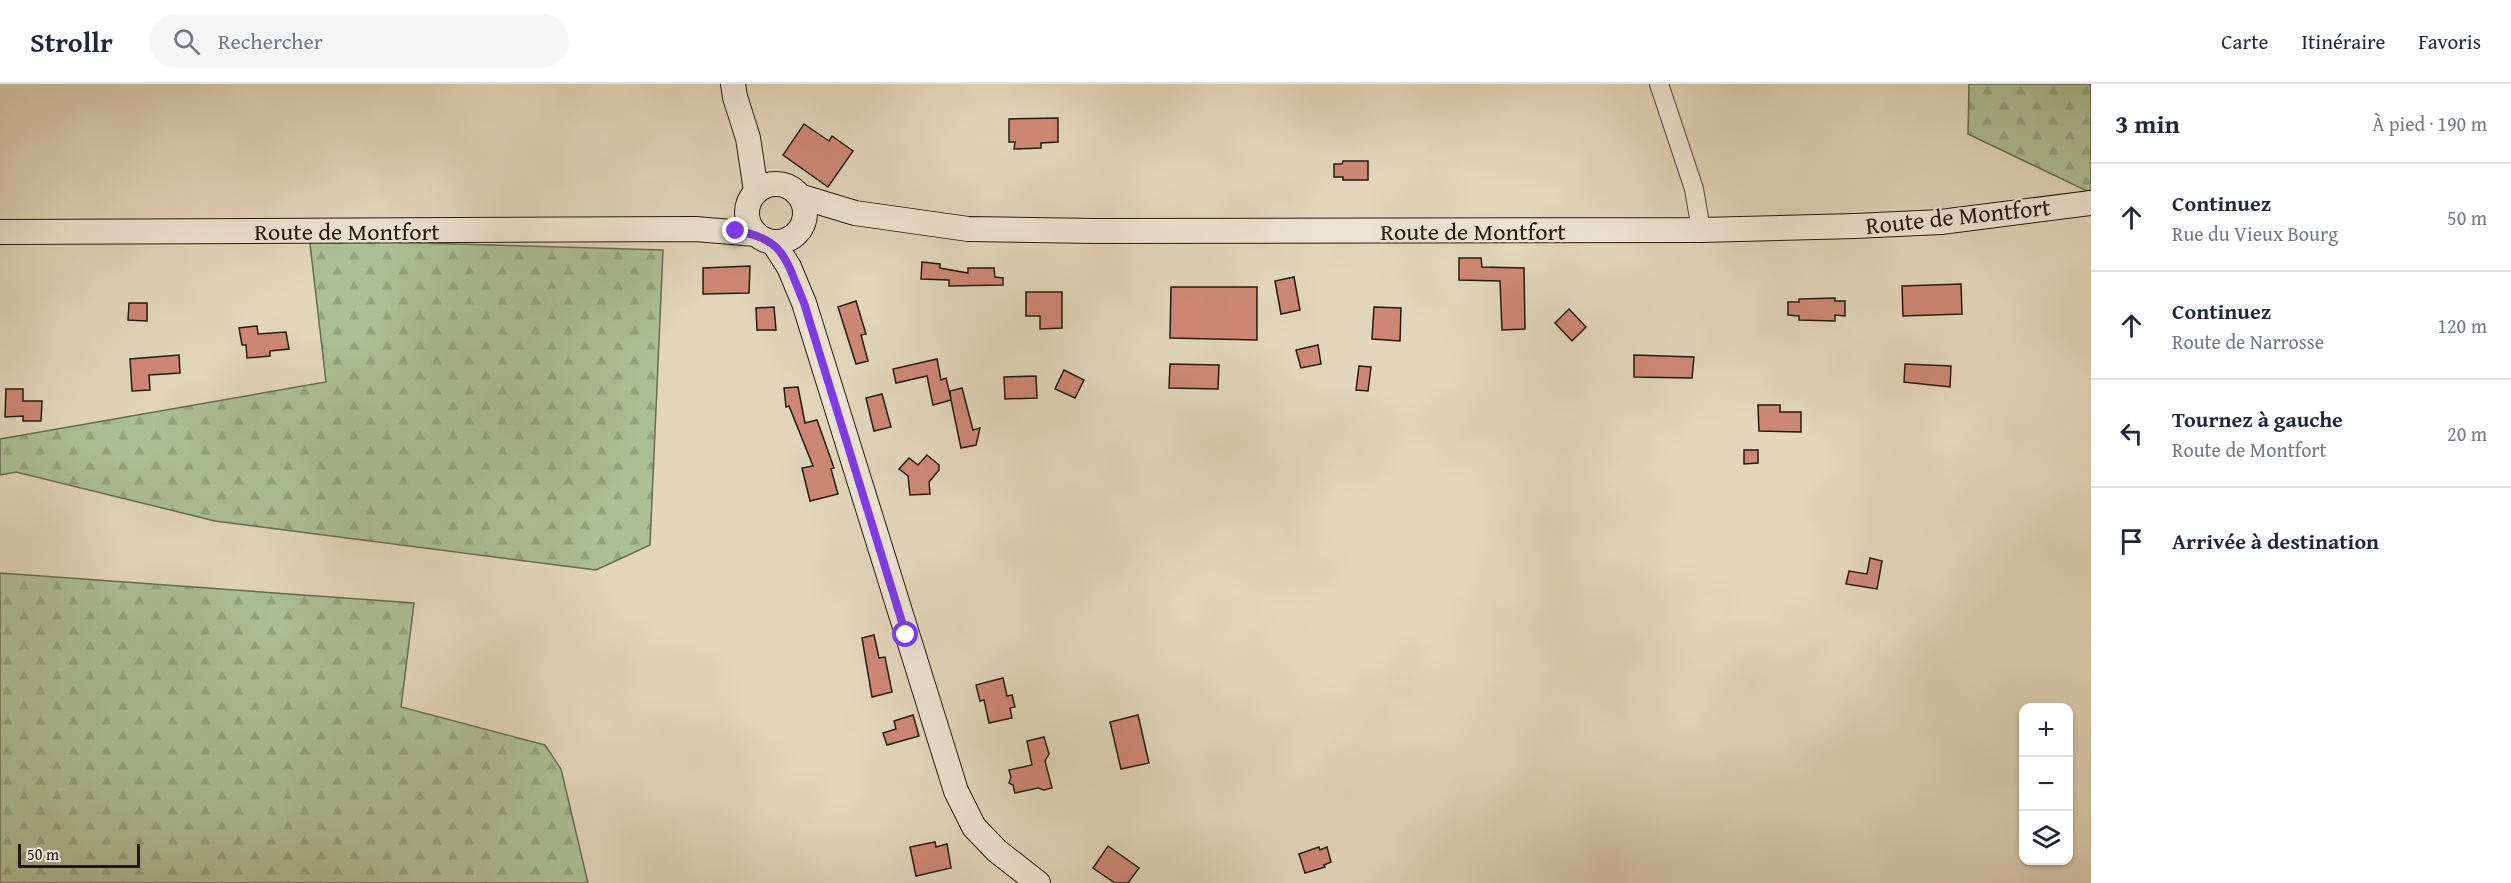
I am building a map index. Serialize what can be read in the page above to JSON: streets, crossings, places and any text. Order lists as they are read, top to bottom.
{
  "streets": {
    "main road": ["Route de Montfort"]
  },
  "scale_bar": "50 m",
  "page": {
    "header": "Strollr",
    "search": "Rechercher",
    "nav": ["Carte", "Itinéraire", "Favoris"],
    "heading": ["3 min", "À pied · 190 m"],
    "list": [
      ["Continuez", "Rue du Vieux Bourg", "50 m"],
      ["Continuez", "Route de Narrosse", "120 m"],
      ["Tournez à gauche", "Route de Montfort", "20 m"],
      "Arrivée à destination"
    ],
    "map_buttons": ["+", "−"],
    "scale": "50 m"
  }
}
